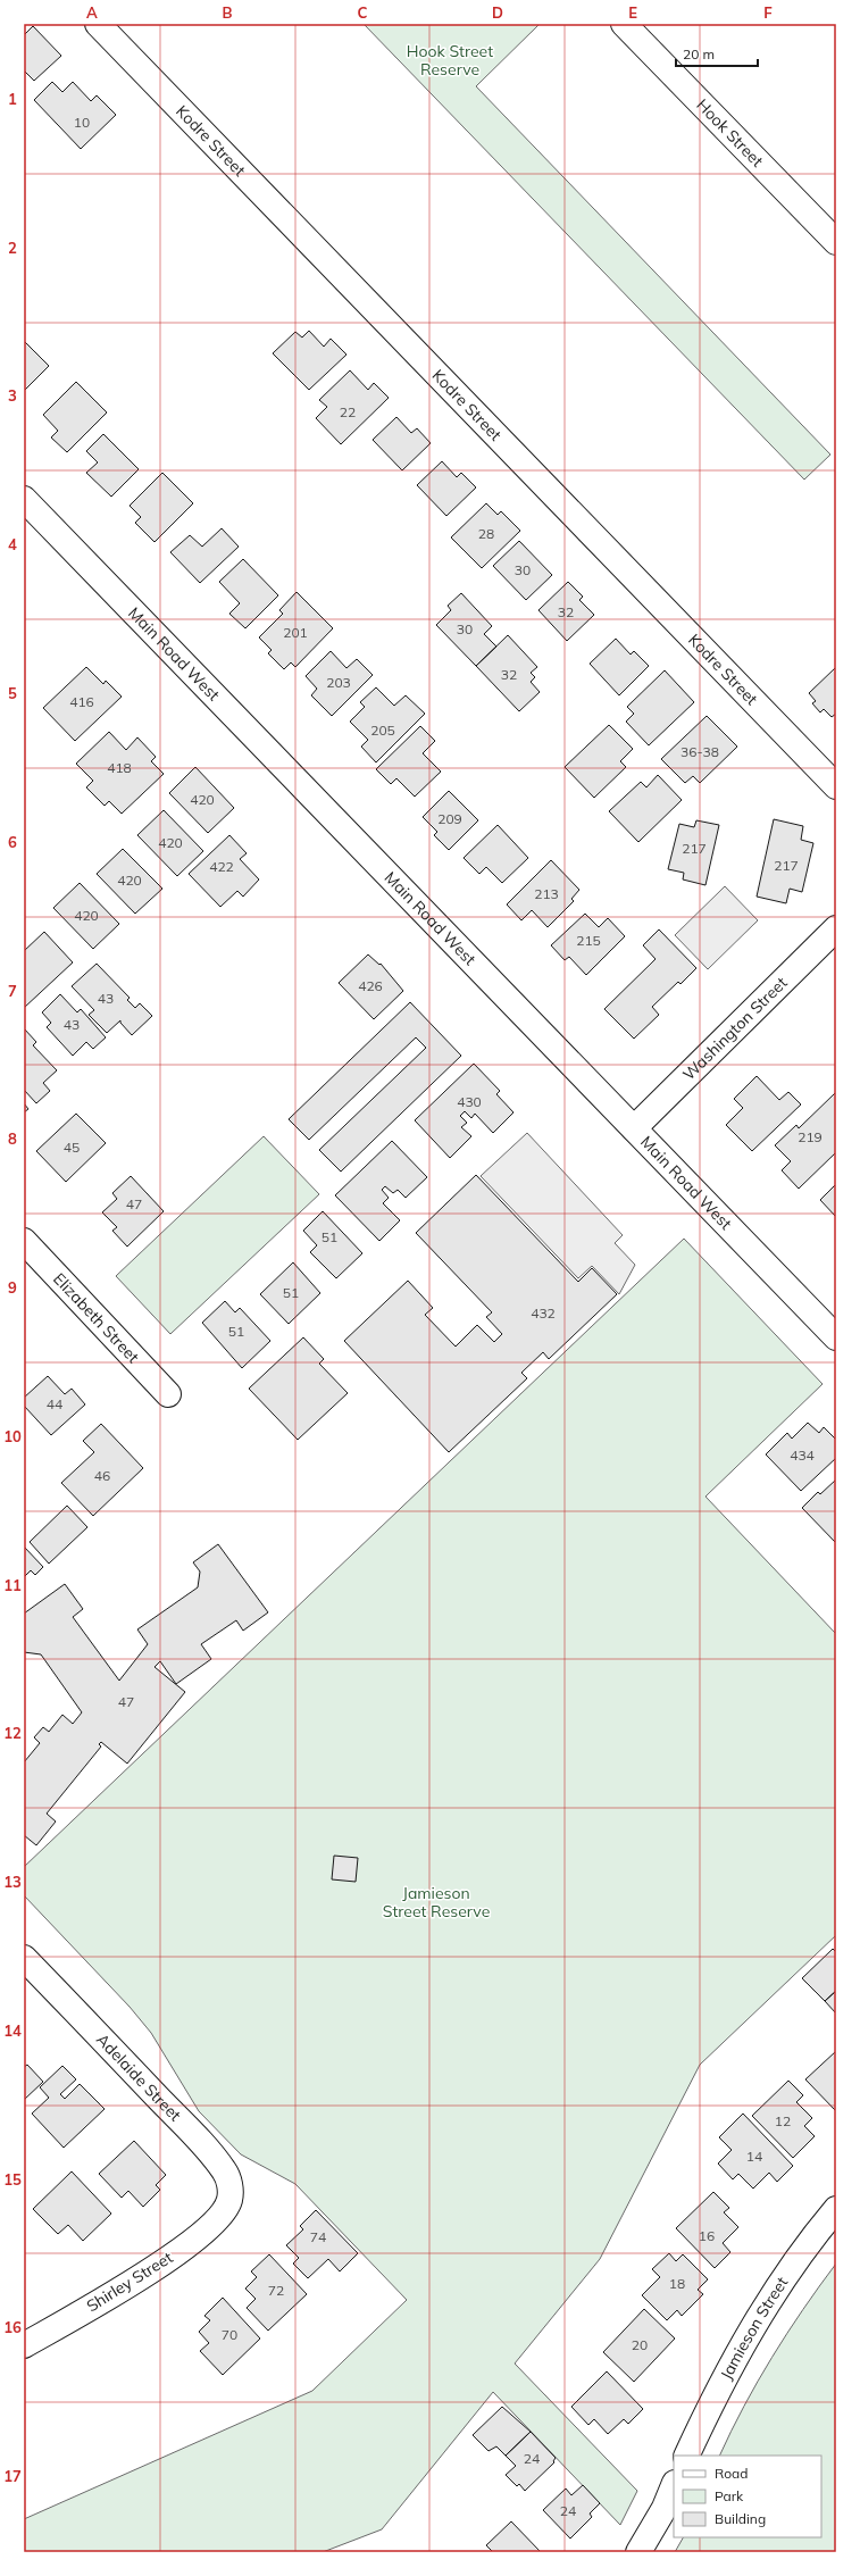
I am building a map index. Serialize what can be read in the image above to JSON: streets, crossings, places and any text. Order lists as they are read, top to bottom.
{
  "streets": {
    "street": [
      "Hook Street",
      "Kodre Street",
      "Main Road West",
      "Washington Street",
      "Elizabeth Street",
      "Adelaide Street",
      "Shirley Street",
      "Jamieson Street"
    ]
  },
  "crossings": [
    ["Main Road West", "Washington Street"],
    ["Adelaide Street", "Shirley Street"]
  ],
  "parks": ["Hook Street Reserve", "Jamieson Street Reserve"],
  "house_numbers": [
    "10",
    "22",
    "28",
    "30",
    "32",
    "30",
    "201",
    "32",
    "203",
    "416",
    "205",
    "36-38",
    "418",
    "420",
    "209",
    "420",
    "217",
    "217",
    "422",
    "420",
    "213",
    "420",
    "215",
    "426",
    "43",
    "43",
    "430",
    "219",
    "45",
    "47",
    "51",
    "51",
    "432",
    "51",
    "44",
    "434",
    "46",
    "47",
    "12",
    "14",
    "16",
    "74",
    "18",
    "72",
    "70",
    "20",
    "24",
    "24"
  ],
  "legend": ["Road", "Park", "Building"],
  "scale_bar": "20 m",
  "grid": {
    "columns": [
      "A",
      "B",
      "C",
      "D",
      "E",
      "F"
    ],
    "rows": [
      "1",
      "2",
      "3",
      "4",
      "5",
      "6",
      "7",
      "8",
      "9",
      "10",
      "11",
      "12",
      "13",
      "14",
      "15",
      "16",
      "17"
    ]
  }
}
